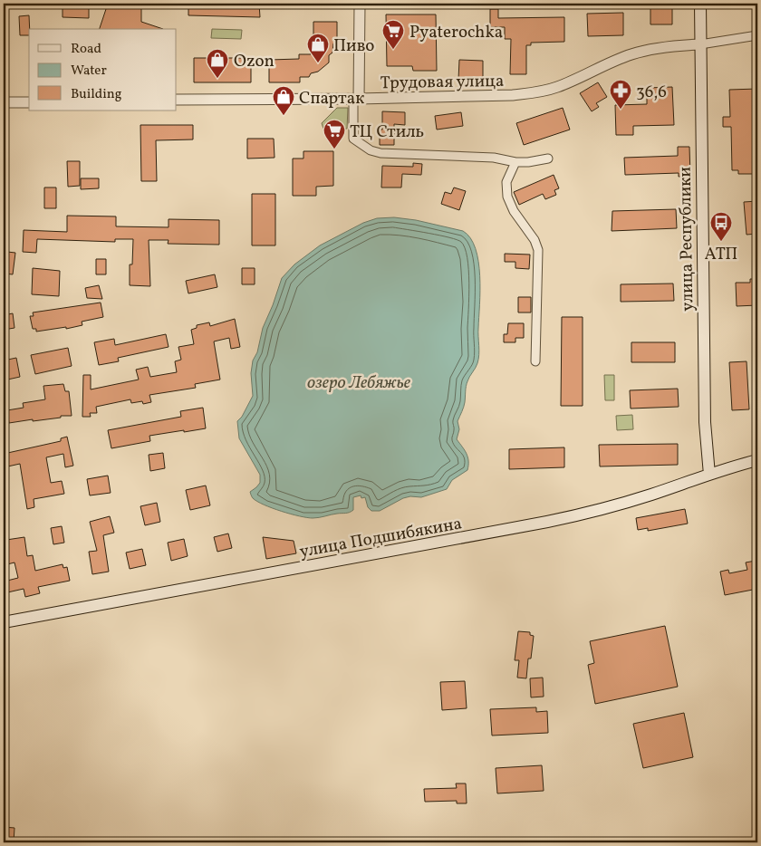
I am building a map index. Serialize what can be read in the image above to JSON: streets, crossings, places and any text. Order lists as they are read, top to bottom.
{
  "streets": {
    "main road": ["улица Республики", "улица Подшибякина"],
    "street": ["Трудовая улица"]
  },
  "crossings": [
    ["Трудовая улица", "улица Республики"],
    ["улица Республики", "улица Подшибякина"]
  ],
  "water": ["озеро Лебяжье"],
  "places": {
    "supermarket": ["Pyaterochka", "ТЦ Стиль"],
    "shop": ["Пиво", "Ozon", "Спартак"],
    "pharmacy": ["36,6"],
    "bus stop": ["АТП"]
  },
  "legend": ["Road", "Water", "Building"]
}
